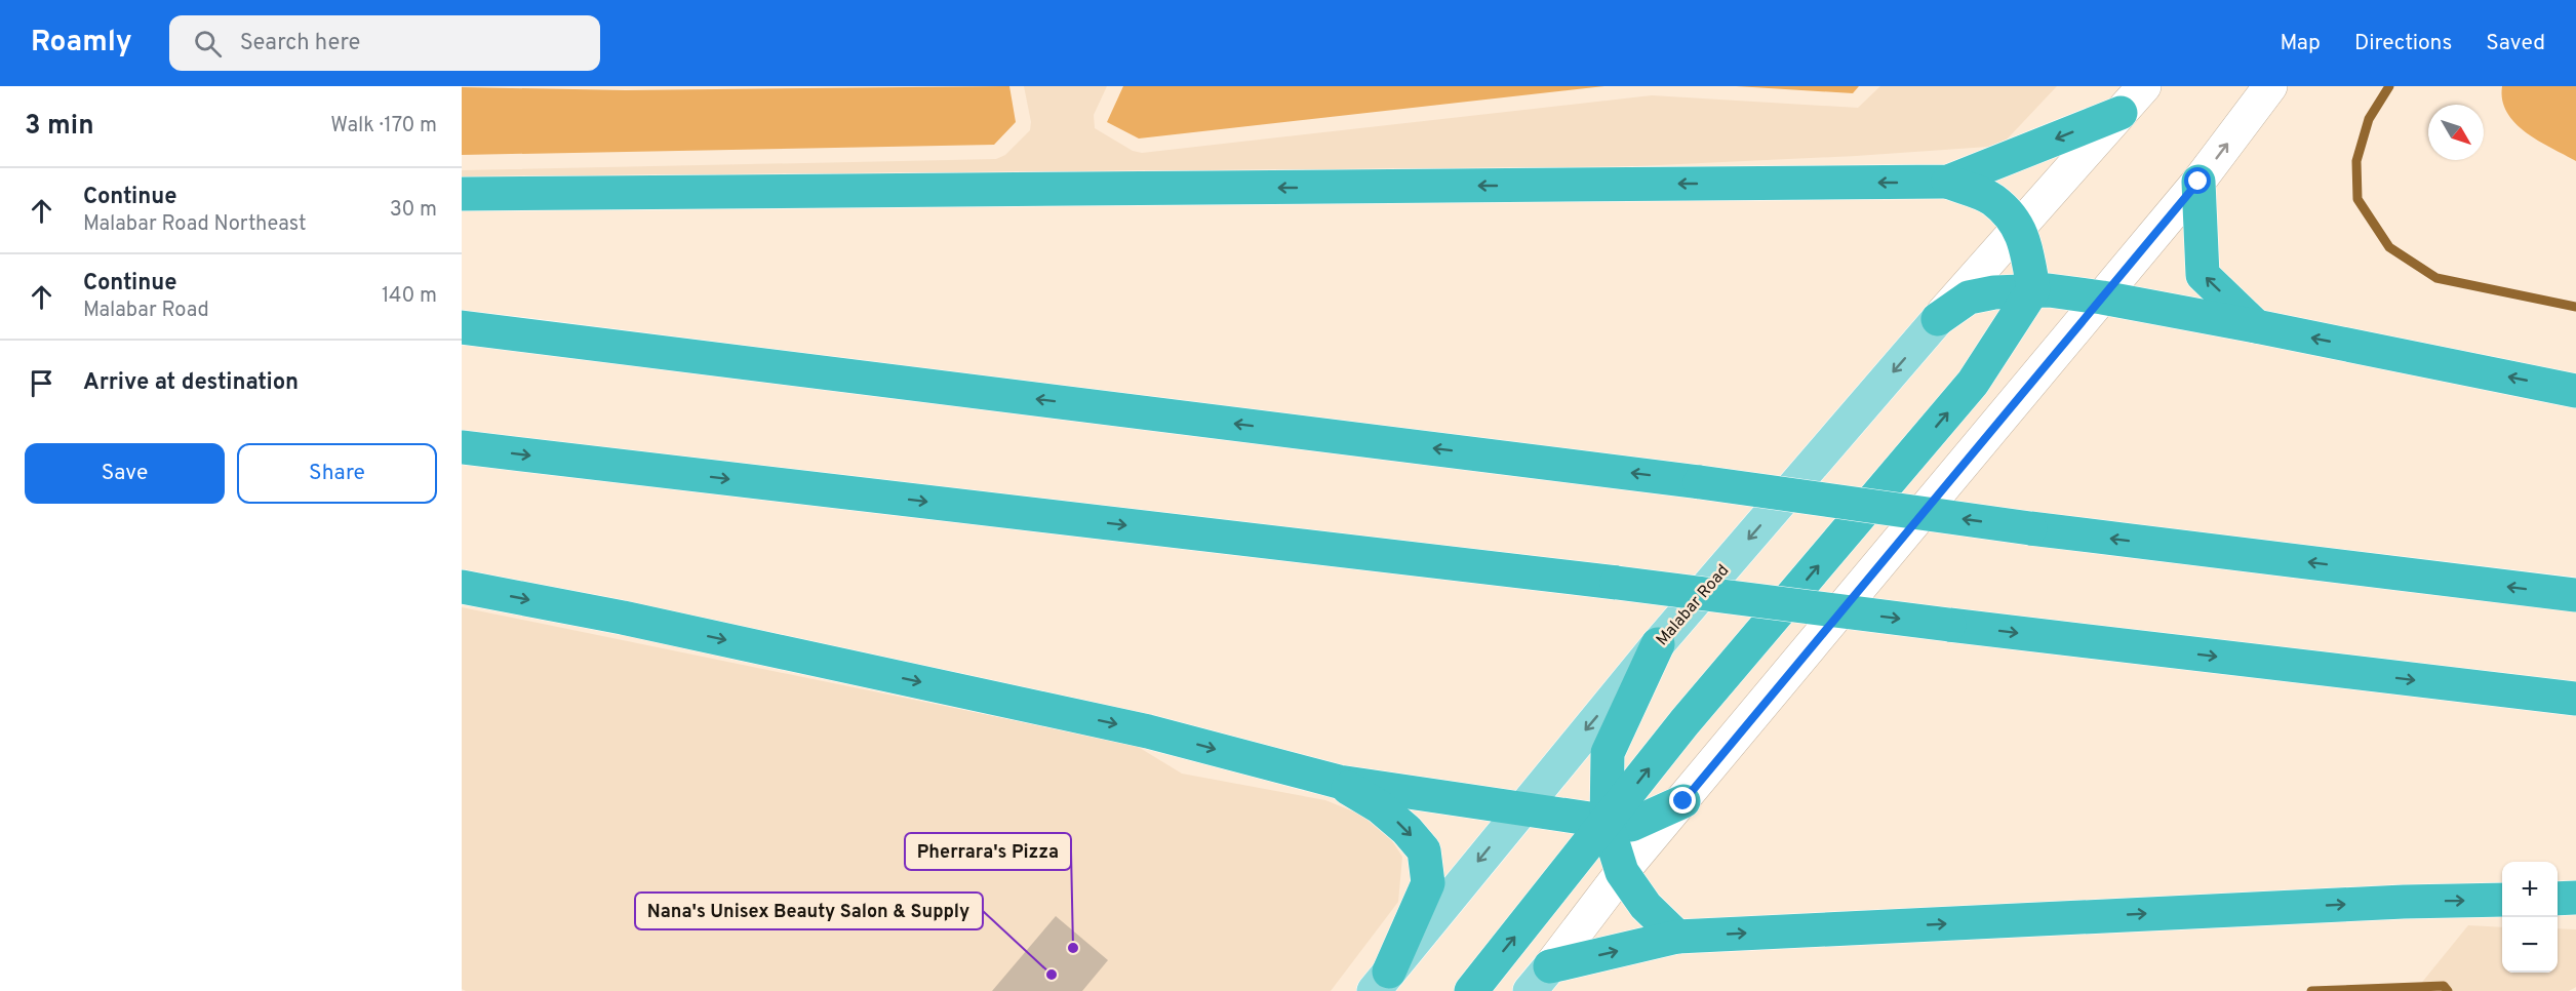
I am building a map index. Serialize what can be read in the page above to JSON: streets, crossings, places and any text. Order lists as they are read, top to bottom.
{
  "streets": {
    "main road": ["Malabar Road"]
  },
  "places": ["Pherrara's Pizza", "Nana's Unisex Beauty Salon & Supply"],
  "north": "bottom right",
  "page": {
    "header": "Roamly",
    "search": "Search here",
    "nav": ["Map", "Directions", "Saved"],
    "heading": ["3 min", "Walk · 170 m"],
    "list": [
      ["Continue", "Malabar Road Northeast", "30 m"],
      ["Continue", "Malabar Road", "140 m"],
      "Arrive at destination"
    ],
    "buttons": ["Save", "Share"],
    "map_buttons": ["+", "−"]
  }
}
